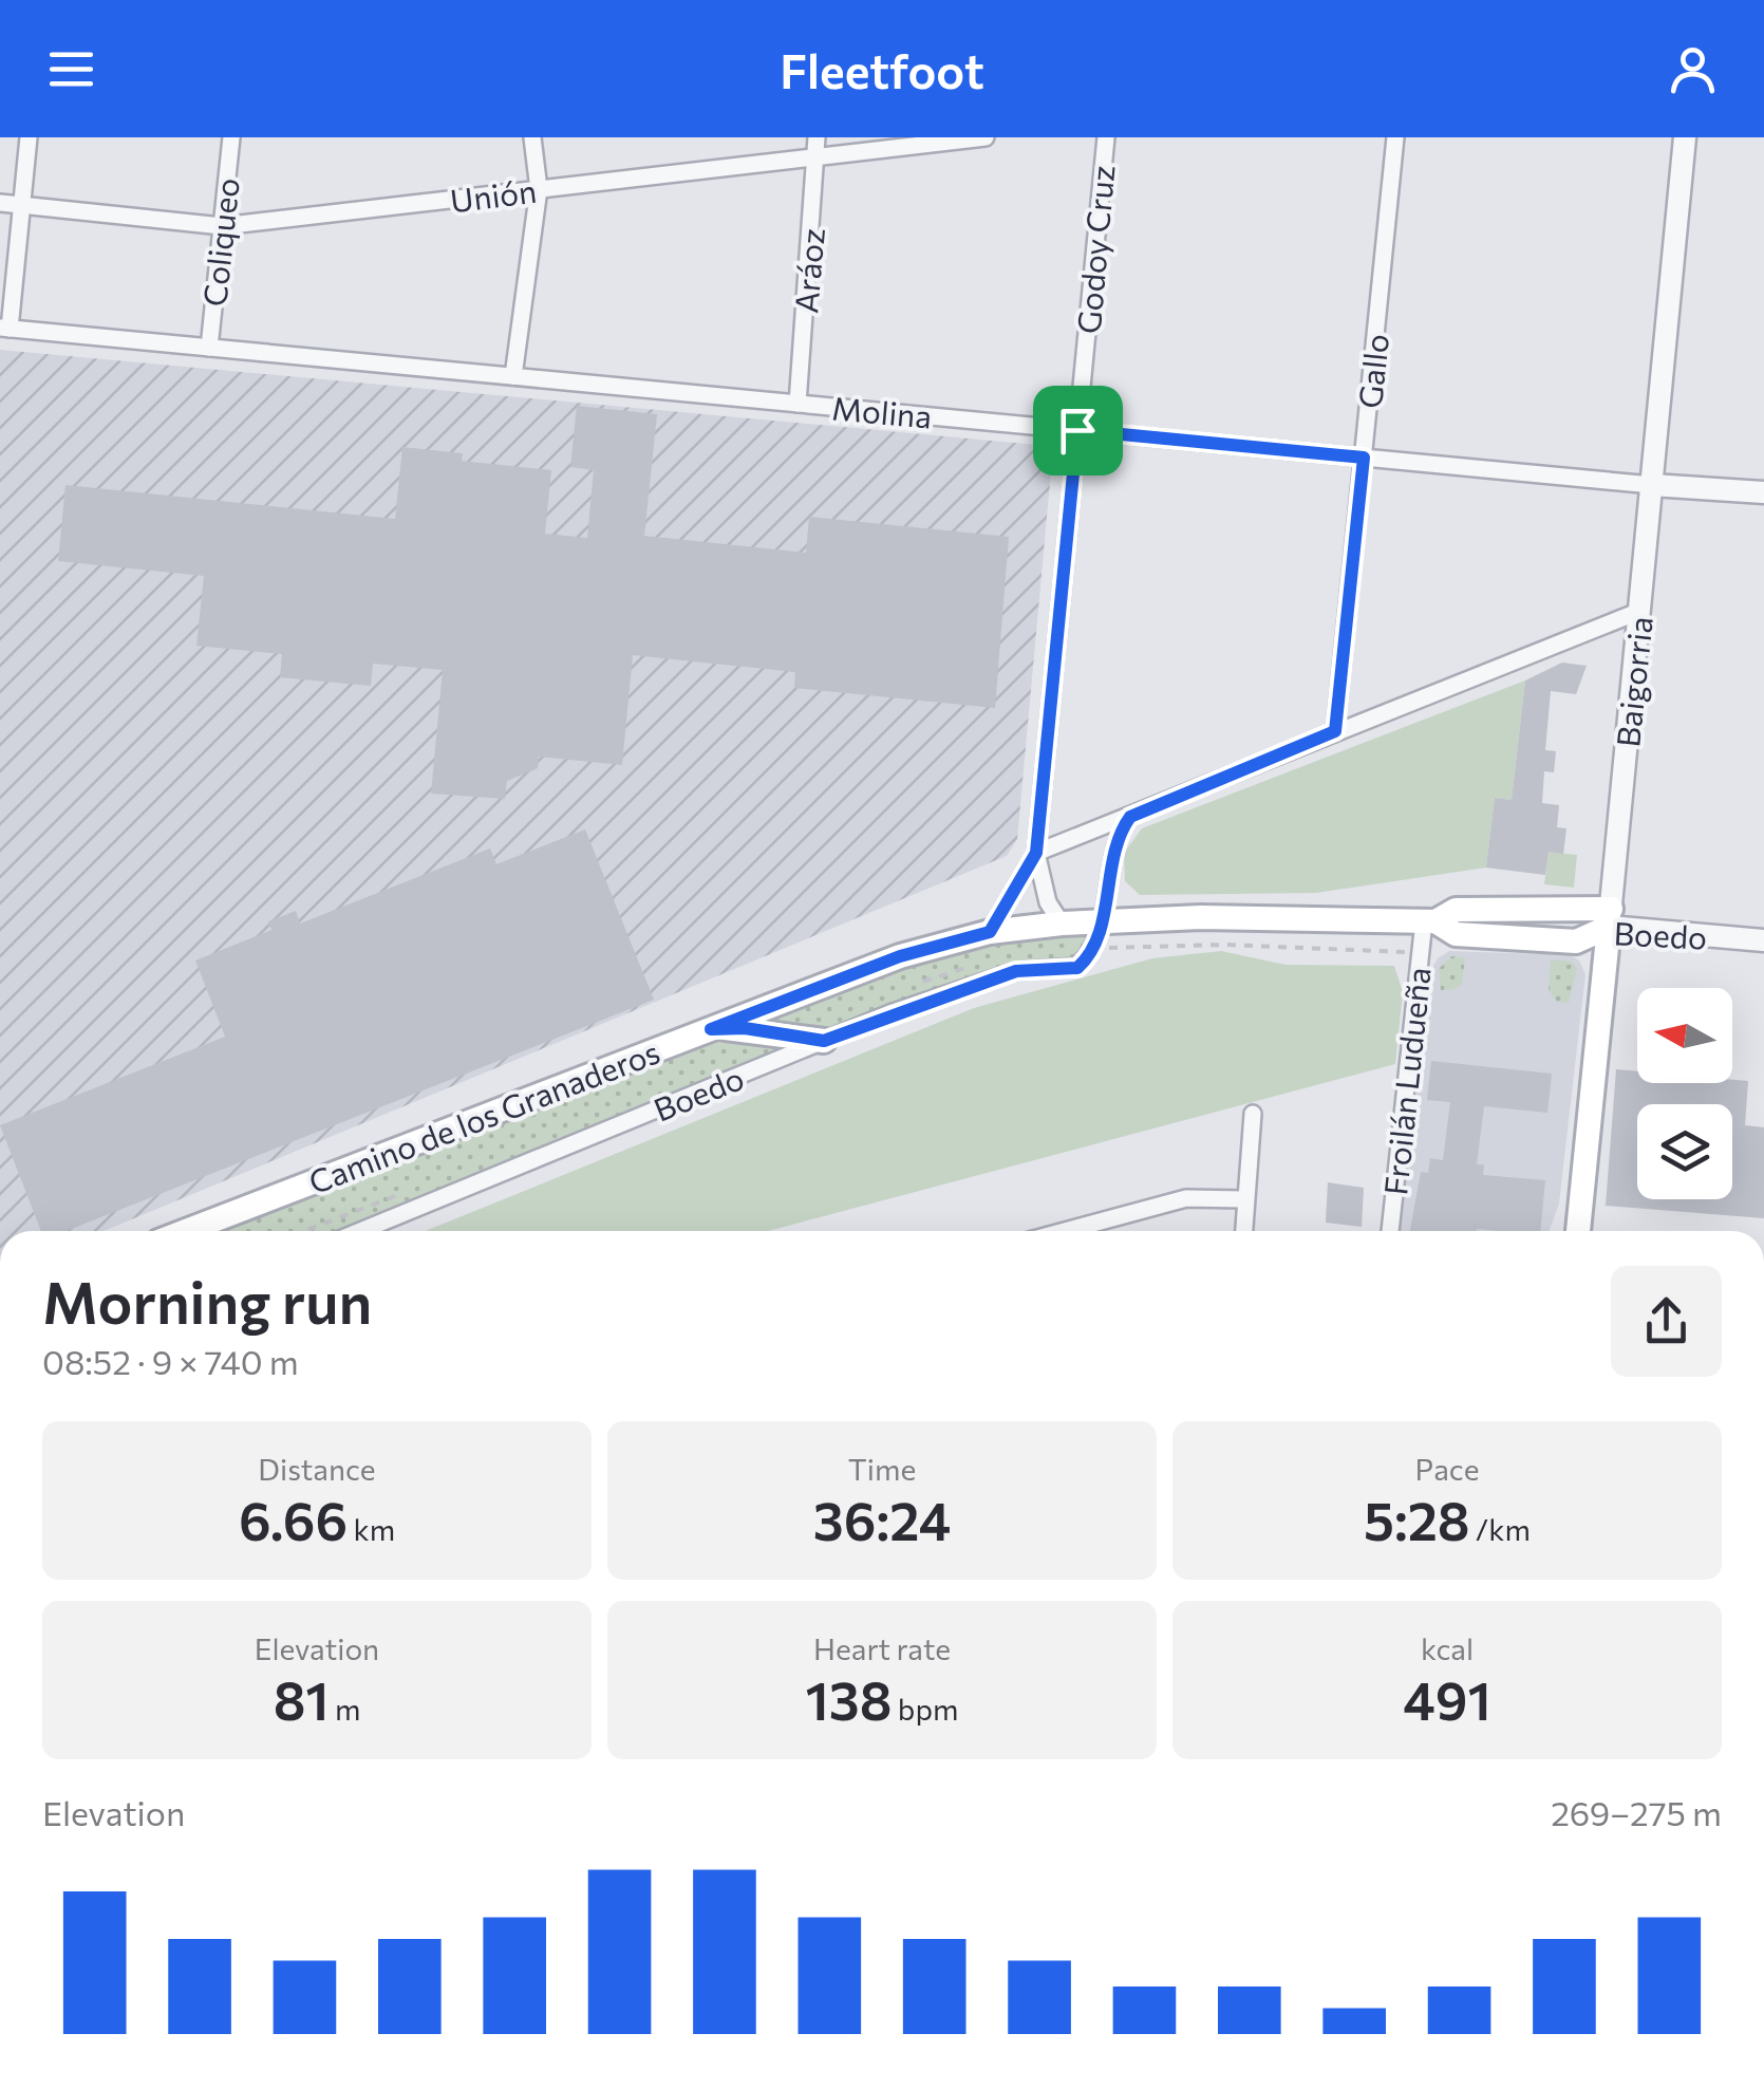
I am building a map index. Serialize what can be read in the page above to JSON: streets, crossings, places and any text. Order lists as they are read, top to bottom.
{
  "streets": {
    "main road": ["Baigorria", "Boedo", "Camino de los Granaderos"],
    "street": [
      "Unión",
      "Coliqueo",
      "Godoy Cruz",
      "Aráoz",
      "Gallo",
      "Molina",
      "Froilán Ludueña"
    ]
  },
  "crossings": [
    ["Unión", "Coliqueo"],
    ["Unión", "Aráoz"],
    ["Coliqueo", "Molina"],
    ["Godoy Cruz", "Molina"],
    ["Godoy Cruz", "Boedo"],
    ["Godoy Cruz", "Camino de los Granaderos"],
    ["Aráoz", "Molina"],
    ["Gallo", "Molina"],
    ["Molina", "Baigorria"],
    ["Baigorria", "Boedo"],
    ["Boedo", "Froilán Ludueña"],
    ["Boedo", "Camino de los Granaderos"]
  ],
  "north": "left",
  "page": {
    "header": "Fleetfoot",
    "heading": ["Morning run", "08:52 · 9 × 740 m"],
    "stats": [
      ["Distance", "6.66 km"],
      ["Time", "36:24"],
      ["Pace", "5:28 /km"],
      ["Elevation", "81 m"],
      ["Heart rate", "138 bpm"],
      ["kcal", "491"]
    ],
    "chart": ["Elevation", "269–275 m"]
  }
}
